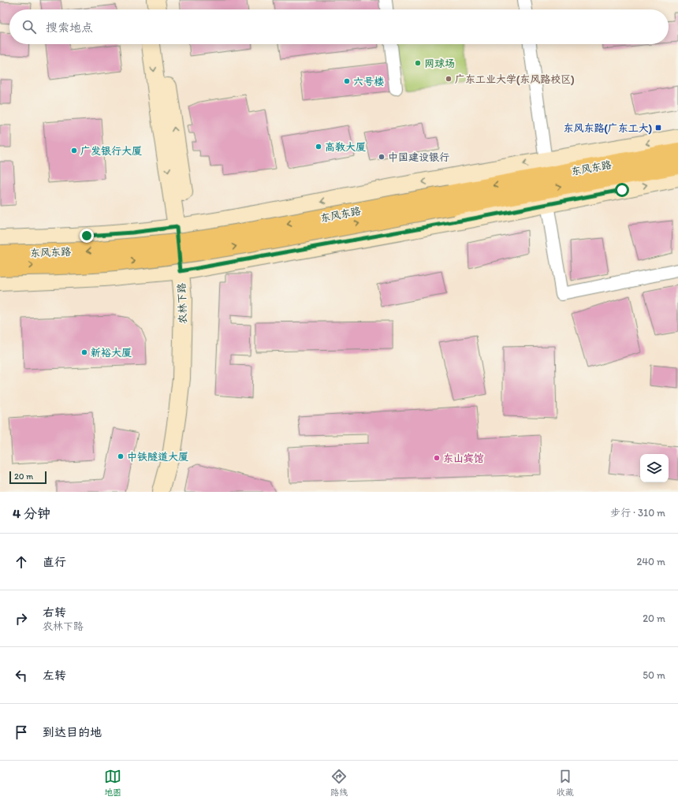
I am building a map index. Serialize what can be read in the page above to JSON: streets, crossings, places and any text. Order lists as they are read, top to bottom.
{
  "streets": {
    "highway": ["东风东路"],
    "street": ["农林下路"]
  },
  "places": {
    "other": [
      "网球场",
      "广东工业大学(东风路校区)",
      "六号楼",
      "高教大厦",
      "广发银行大厦",
      "中国建设银行",
      "新裕大厦",
      "中铁隧道大厦",
      "东山宾馆"
    ],
    "transit": ["东风东路(广东工大)"]
  },
  "scale_bar": "20 m",
  "page": {
    "search": "搜索地点",
    "scale": "20 m",
    "heading": ["4 分钟", "步行 · 310 m"],
    "list": [
      ["直行", "240 m"],
      ["右转", "农林下路", "20 m"],
      ["左转", "50 m"],
      "到达目的地"
    ],
    "nav": ["地图", "路线", "收藏"]
  }
}
